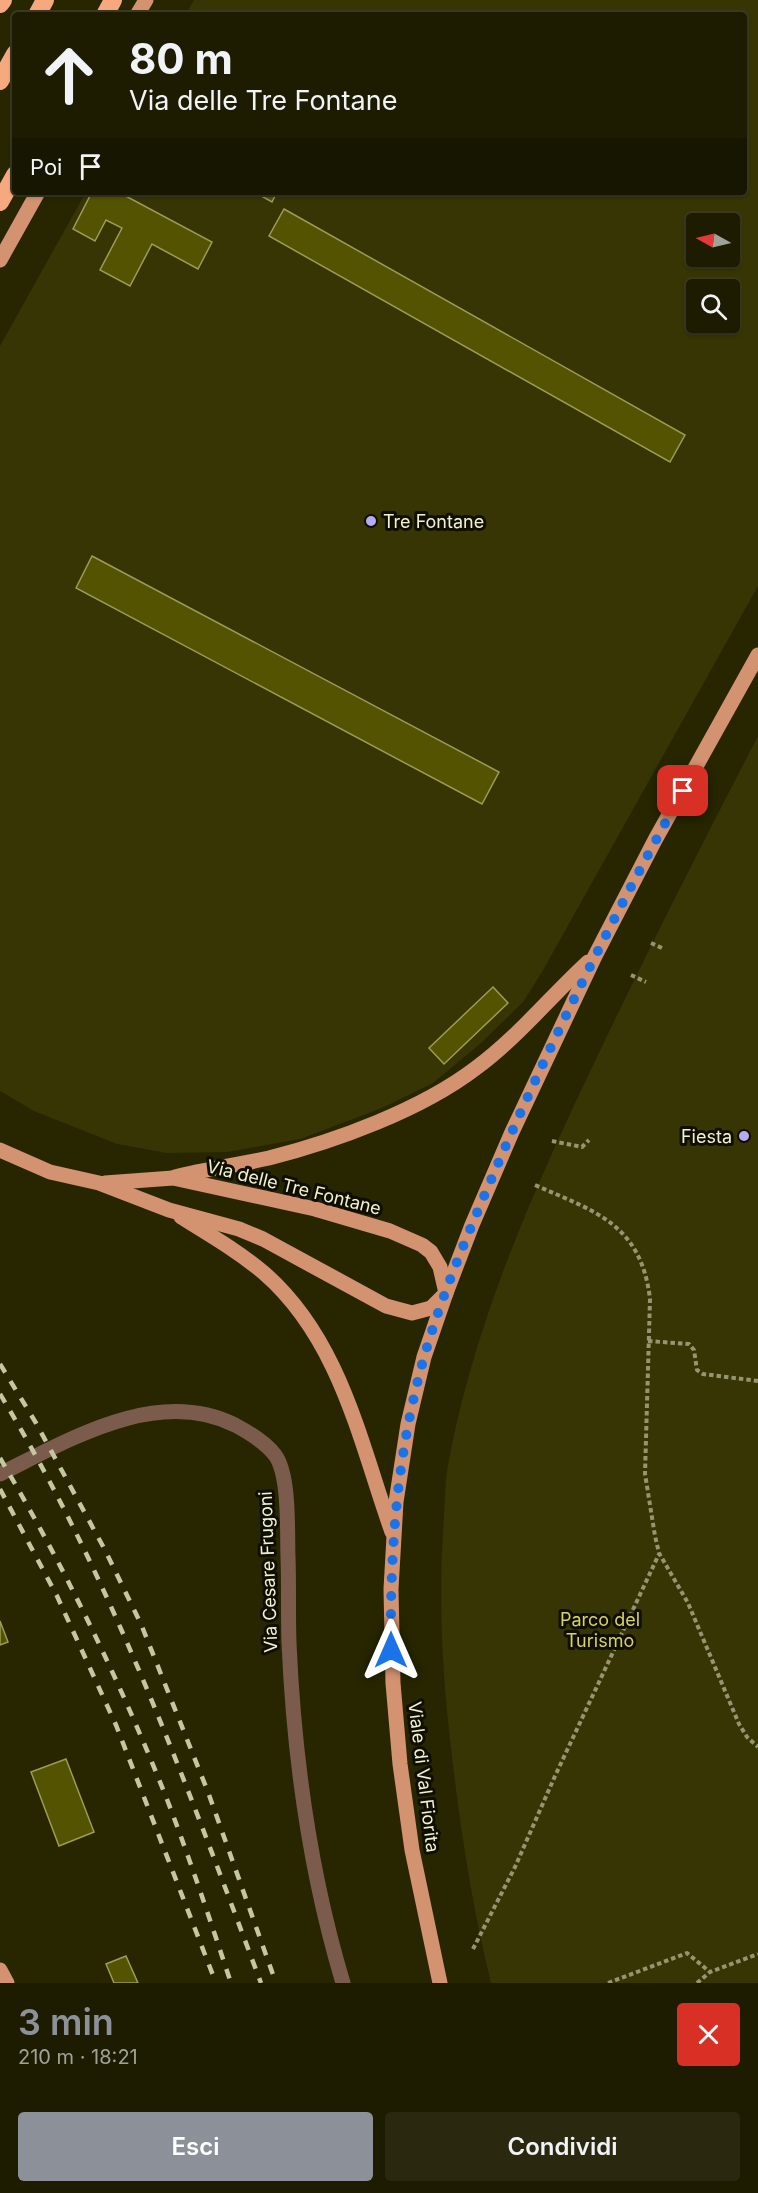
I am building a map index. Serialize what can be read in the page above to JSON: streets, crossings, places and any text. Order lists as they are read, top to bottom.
{
  "streets": {
    "main road": ["Via delle Tre Fontane", "Viale di Val Fiorita"],
    "street": ["Via Cesare Frugoni"]
  },
  "crossings": [
    ["Via delle Tre Fontane", "Viale di Val Fiorita"]
  ],
  "parks": ["Parco del Turismo"],
  "places": ["Tre Fontane", "Fiesta"],
  "north": "left",
  "page": {
    "turn": ["80 m", "Via delle Tre Fontane"],
    "then": "Poi",
    "heading": ["3 min", "210 m · 18:21"],
    "buttons": ["Esci", "Condividi"]
  }
}
